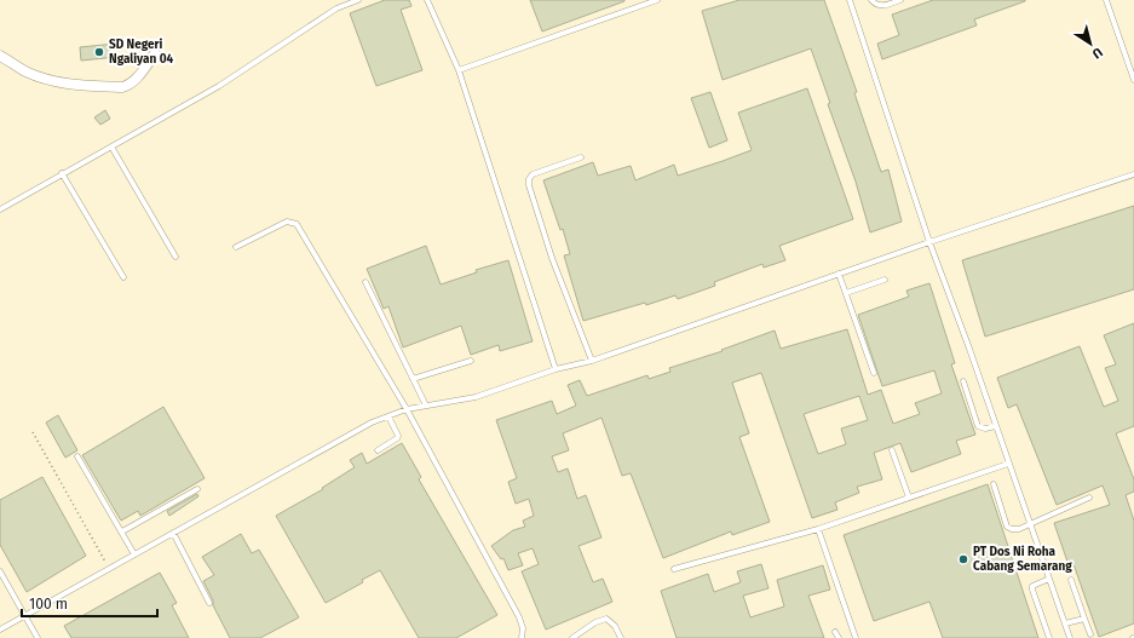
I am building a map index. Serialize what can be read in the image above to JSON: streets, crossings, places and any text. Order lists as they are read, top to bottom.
{
  "places": ["SD Negeri Ngaliyan 04", "PT Dos Ni Roha Cabang Semarang"],
  "scale_bar": "100 m",
  "north": "bottom right"
}
